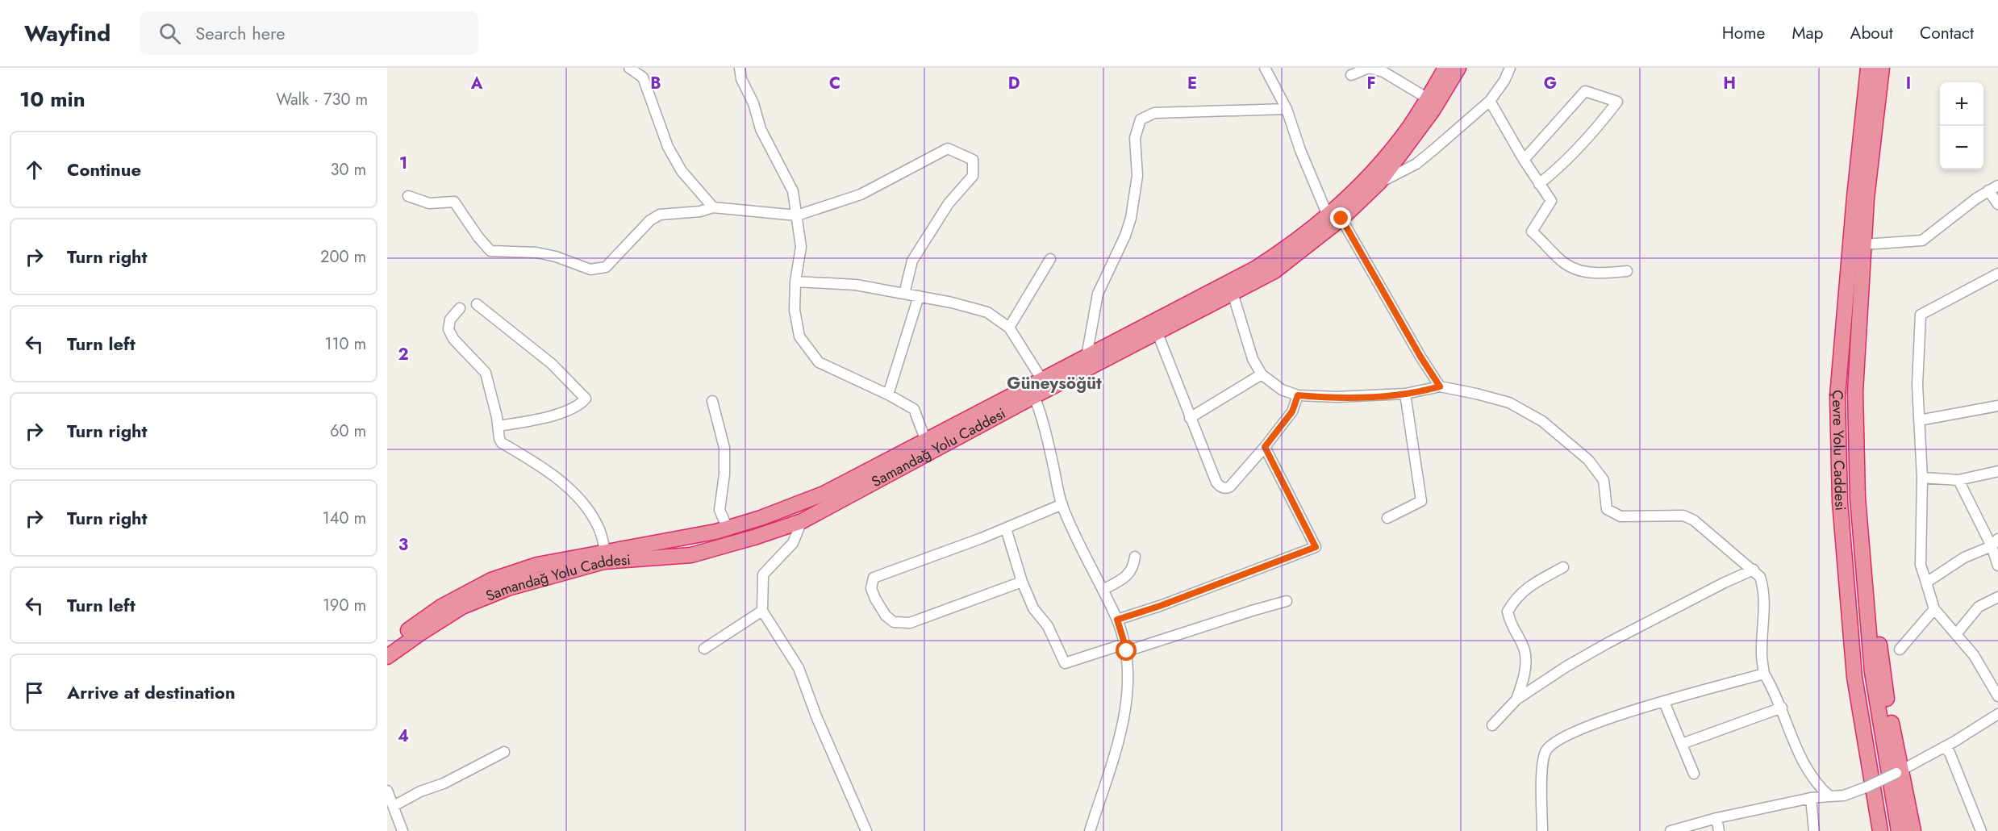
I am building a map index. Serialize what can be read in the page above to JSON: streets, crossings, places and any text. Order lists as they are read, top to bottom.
{
  "streets": {
    "highway": ["Samandağ Yolu Caddesi", "Çevre Yolu Caddesi"]
  },
  "districts": ["Güneysöğüt"],
  "page": {
    "header": "Wayfind",
    "search": "Search here",
    "nav": [
      "Home",
      "Map",
      "About",
      "Contact"
    ],
    "heading": ["10 min", "Walk · 730 m"],
    "map_buttons": ["+", "−"],
    "list": [
      ["Continue", "30 m"],
      ["Turn right", "200 m"],
      ["Turn left", "110 m"],
      ["Turn right", "60 m"],
      ["Turn right", "140 m"],
      ["Turn left", "190 m"],
      "Arrive at destination"
    ]
  },
  "grid": {
    "columns": [
      "A",
      "B",
      "C",
      "D",
      "E",
      "F",
      "G",
      "H",
      "I"
    ],
    "rows": [
      "1",
      "2",
      "3",
      "4"
    ]
  }
}
